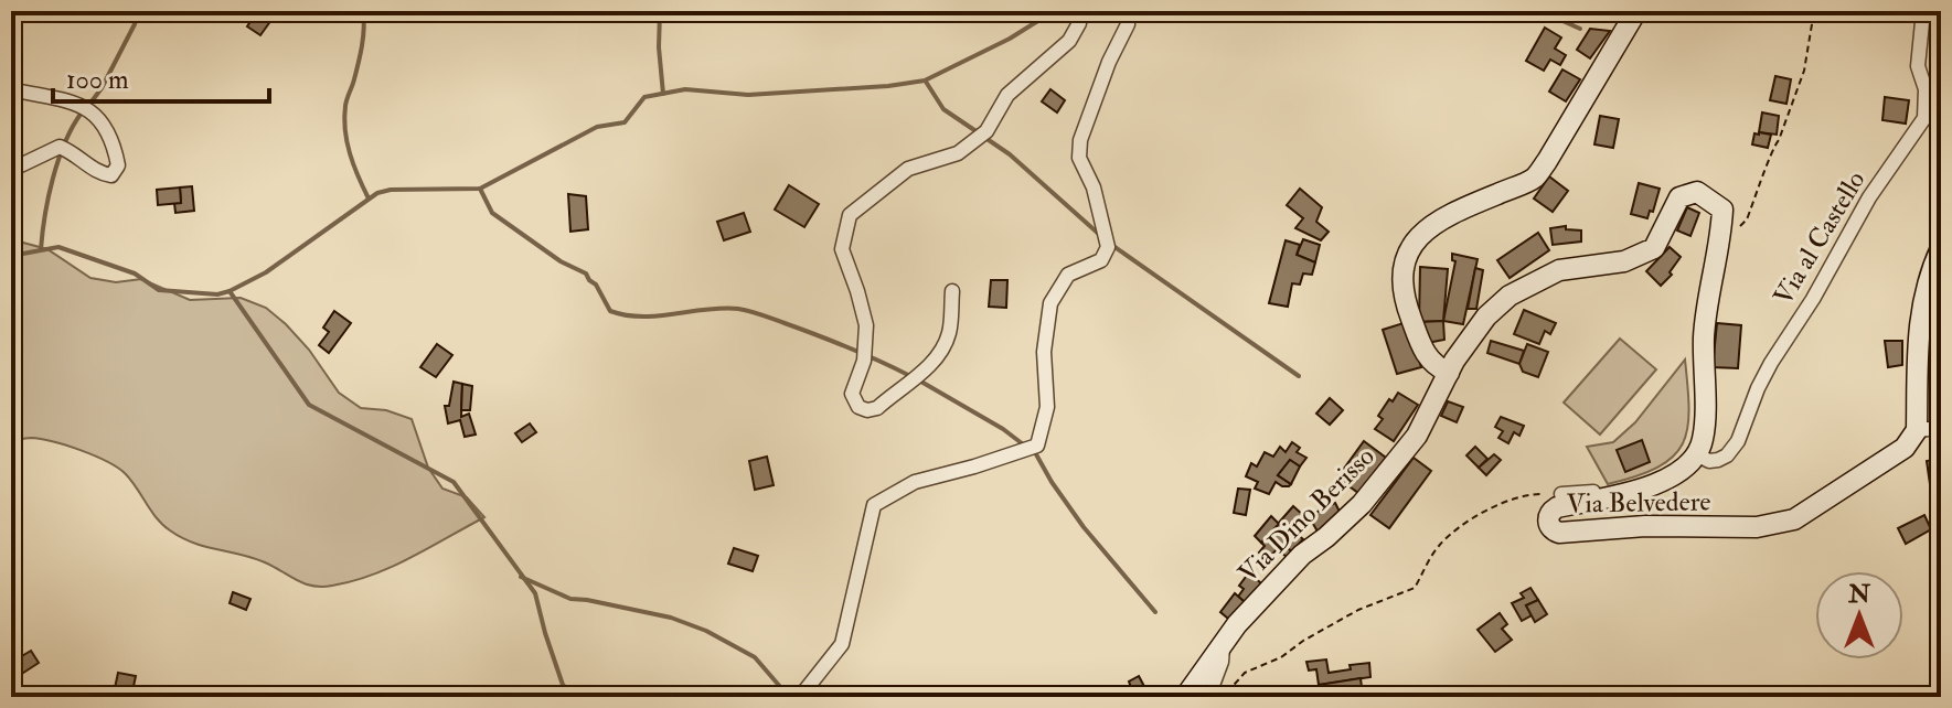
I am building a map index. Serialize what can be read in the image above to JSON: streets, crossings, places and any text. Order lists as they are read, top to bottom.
{
  "streets": {
    "street": ["Via al Castello", "Via Belvedere", "Via Dino Berisso"]
  },
  "crossings": [
    ["Via al Castello", "Via Belvedere"],
    ["Via Belvedere", "Via Dino Berisso"]
  ],
  "scale_bar": "100 m",
  "north": "top"
}
